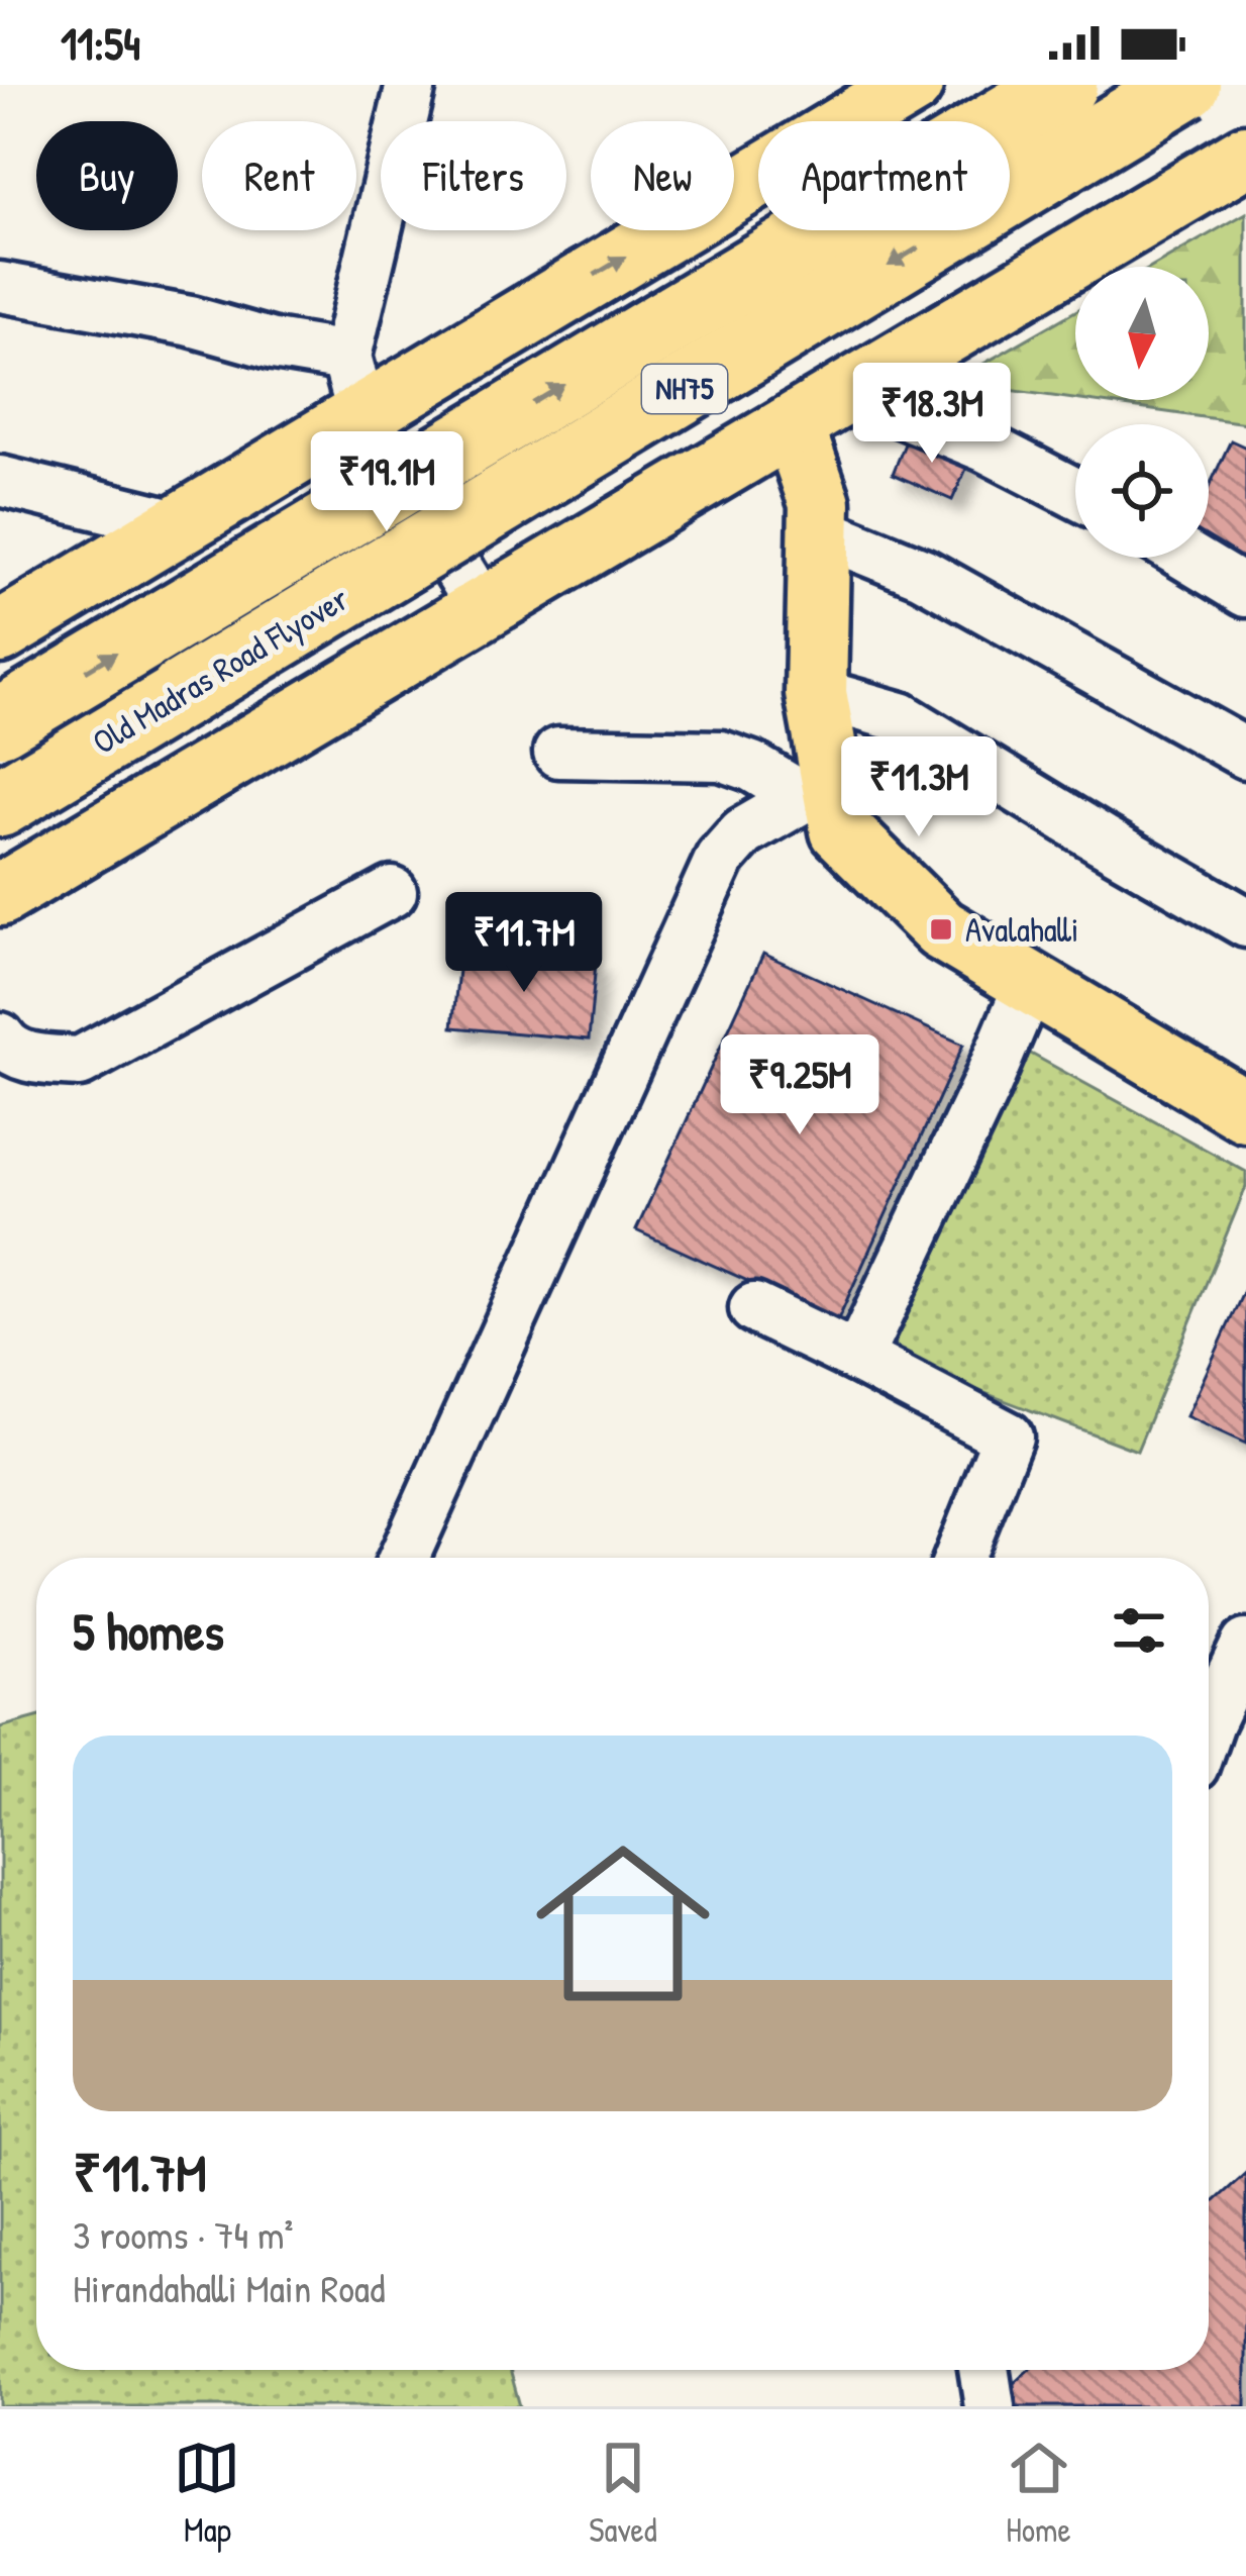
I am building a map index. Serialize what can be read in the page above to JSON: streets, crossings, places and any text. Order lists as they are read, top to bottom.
{
  "streets": {
    "highway": ["NH75", "Old Madras Road Flyover"]
  },
  "places": {
    "transit": ["Avalahalli"]
  },
  "north": "bottom",
  "page": {
    "status": "11:54",
    "chip": [
      "Buy",
      "Rent",
      "Filters",
      "New",
      "Apartment"
    ],
    "price": [
      "₹18.3M",
      "₹19.1M",
      "₹11.3M",
      "₹11.7M",
      "₹9.25M"
    ],
    "heading": "5 homes",
    "list": [
      {
        "name": "₹11.7M",
        "note": "3 rooms · 74 m² · Hirandahalli Main Road"
      }
    ],
    "tabs": ["Map", "Saved", "Home"]
  }
}
